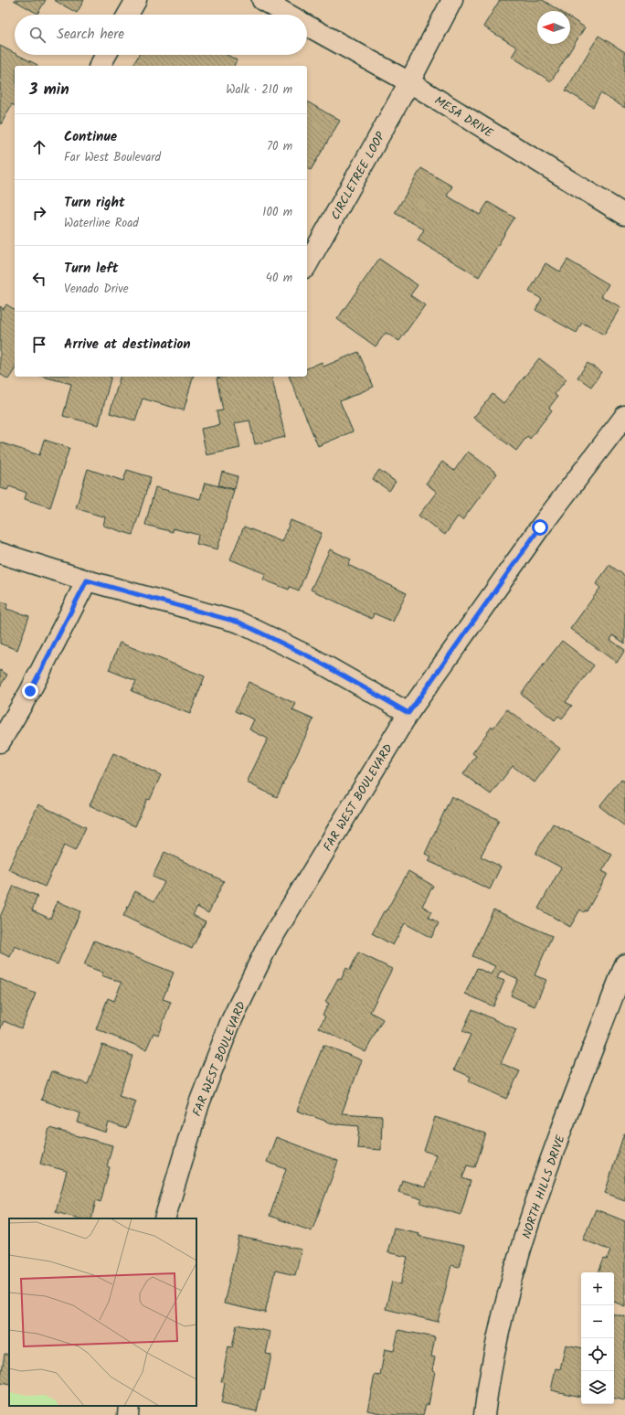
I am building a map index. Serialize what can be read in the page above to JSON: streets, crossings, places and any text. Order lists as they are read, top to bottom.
{
  "streets": {
    "street": [
      "MESA DRIVE",
      "CIRCLETREE LOOP",
      "FAR WEST BOULEVARD",
      "NORTH HILLS DRIVE"
    ]
  },
  "crossings": [
    ["MESA DRIVE", "CIRCLETREE LOOP"]
  ],
  "north": "left",
  "page": {
    "search": "Search here",
    "heading": ["3 min", "Walk · 210 m"],
    "list": [
      ["Continue", "Far West Boulevard", "70 m"],
      ["Turn right", "Waterline Road", "100 m"],
      ["Turn left", "Venado Drive", "40 m"],
      "Arrive at destination"
    ],
    "map_buttons": ["+", "−"]
  }
}
